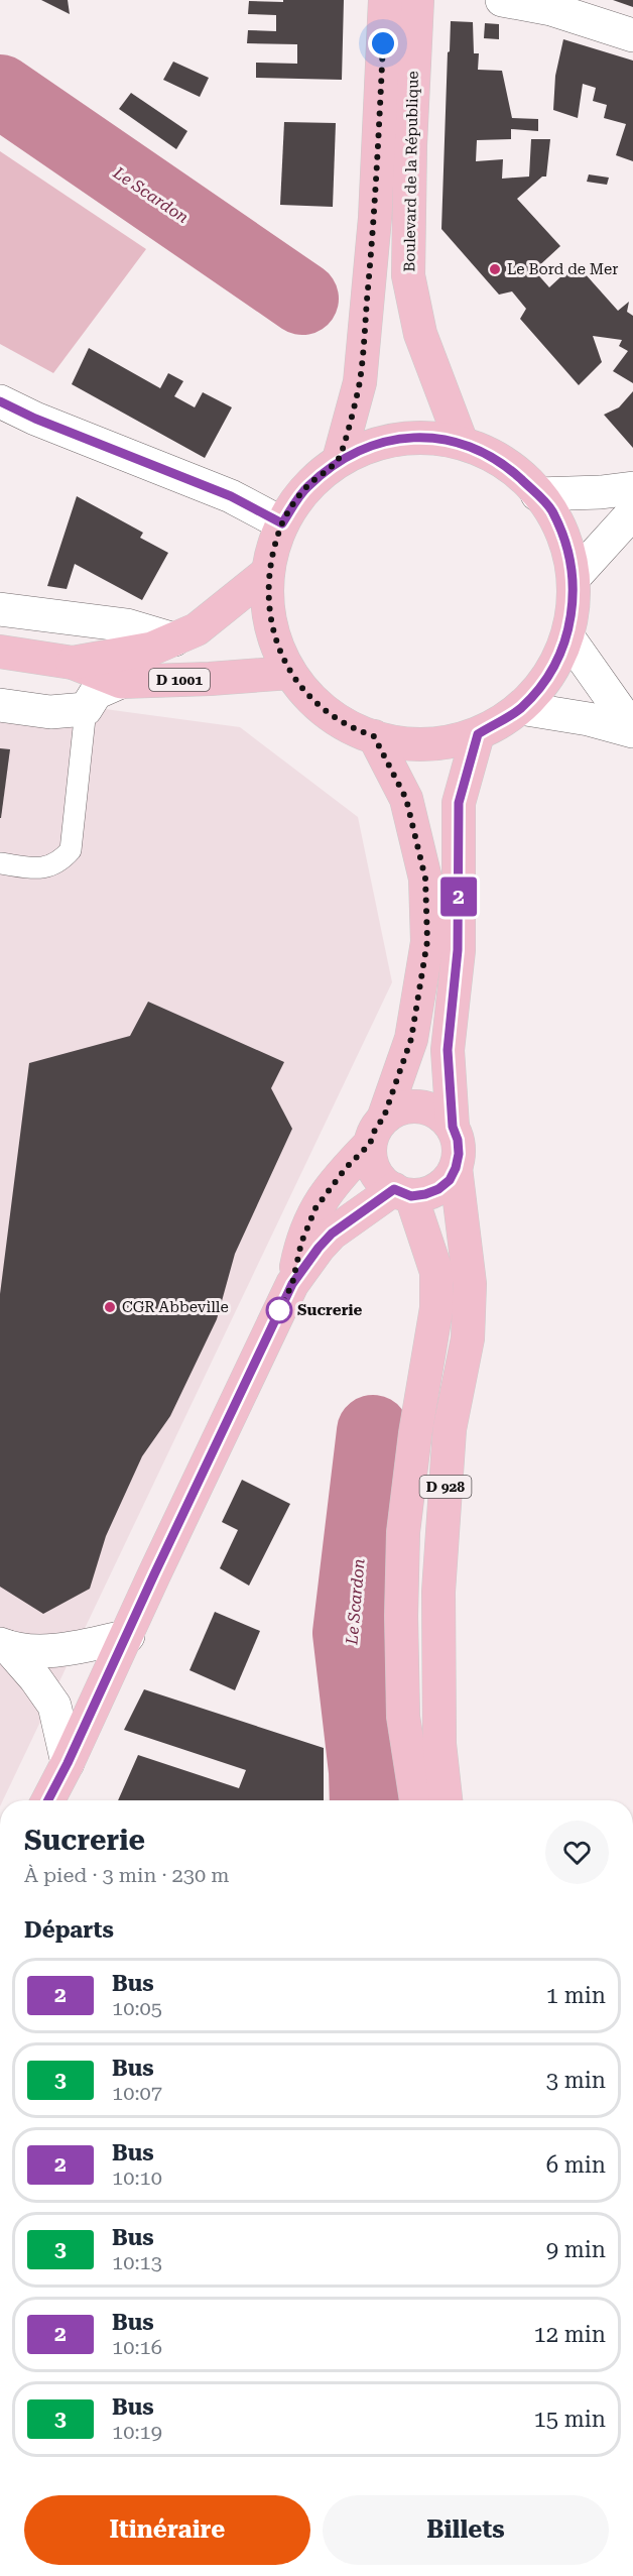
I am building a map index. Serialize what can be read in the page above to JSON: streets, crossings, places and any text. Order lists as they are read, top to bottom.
{
  "streets": {
    "main road": ["Boulevard de la République", "D 1001", "D 928"]
  },
  "water": ["Le Scardon"],
  "places": ["Le Bord de Mer", "CGR Abbeville", "Sucrerie"],
  "lines": ["bus line 2"],
  "page": {
    "on_map": "2",
    "heading": [
      ["Sucrerie", "À pied · 3 min · 230 m"],
      "Départs"
    ],
    "list": [
      {
        "mark": "2",
        "name": "Bus",
        "note": "10:05",
        "value": "1 min"
      },
      {
        "mark": "3",
        "name": "Bus",
        "note": "10:07",
        "value": "3 min"
      },
      {
        "mark": "2",
        "name": "Bus",
        "note": "10:10",
        "value": "6 min"
      },
      {
        "mark": "3",
        "name": "Bus",
        "note": "10:13",
        "value": "9 min"
      },
      {
        "mark": "2",
        "name": "Bus",
        "note": "10:16",
        "value": "12 min"
      },
      {
        "mark": "3",
        "name": "Bus",
        "note": "10:19",
        "value": "15 min"
      }
    ],
    "buttons": ["Itinéraire", "Billets"]
  }
}
